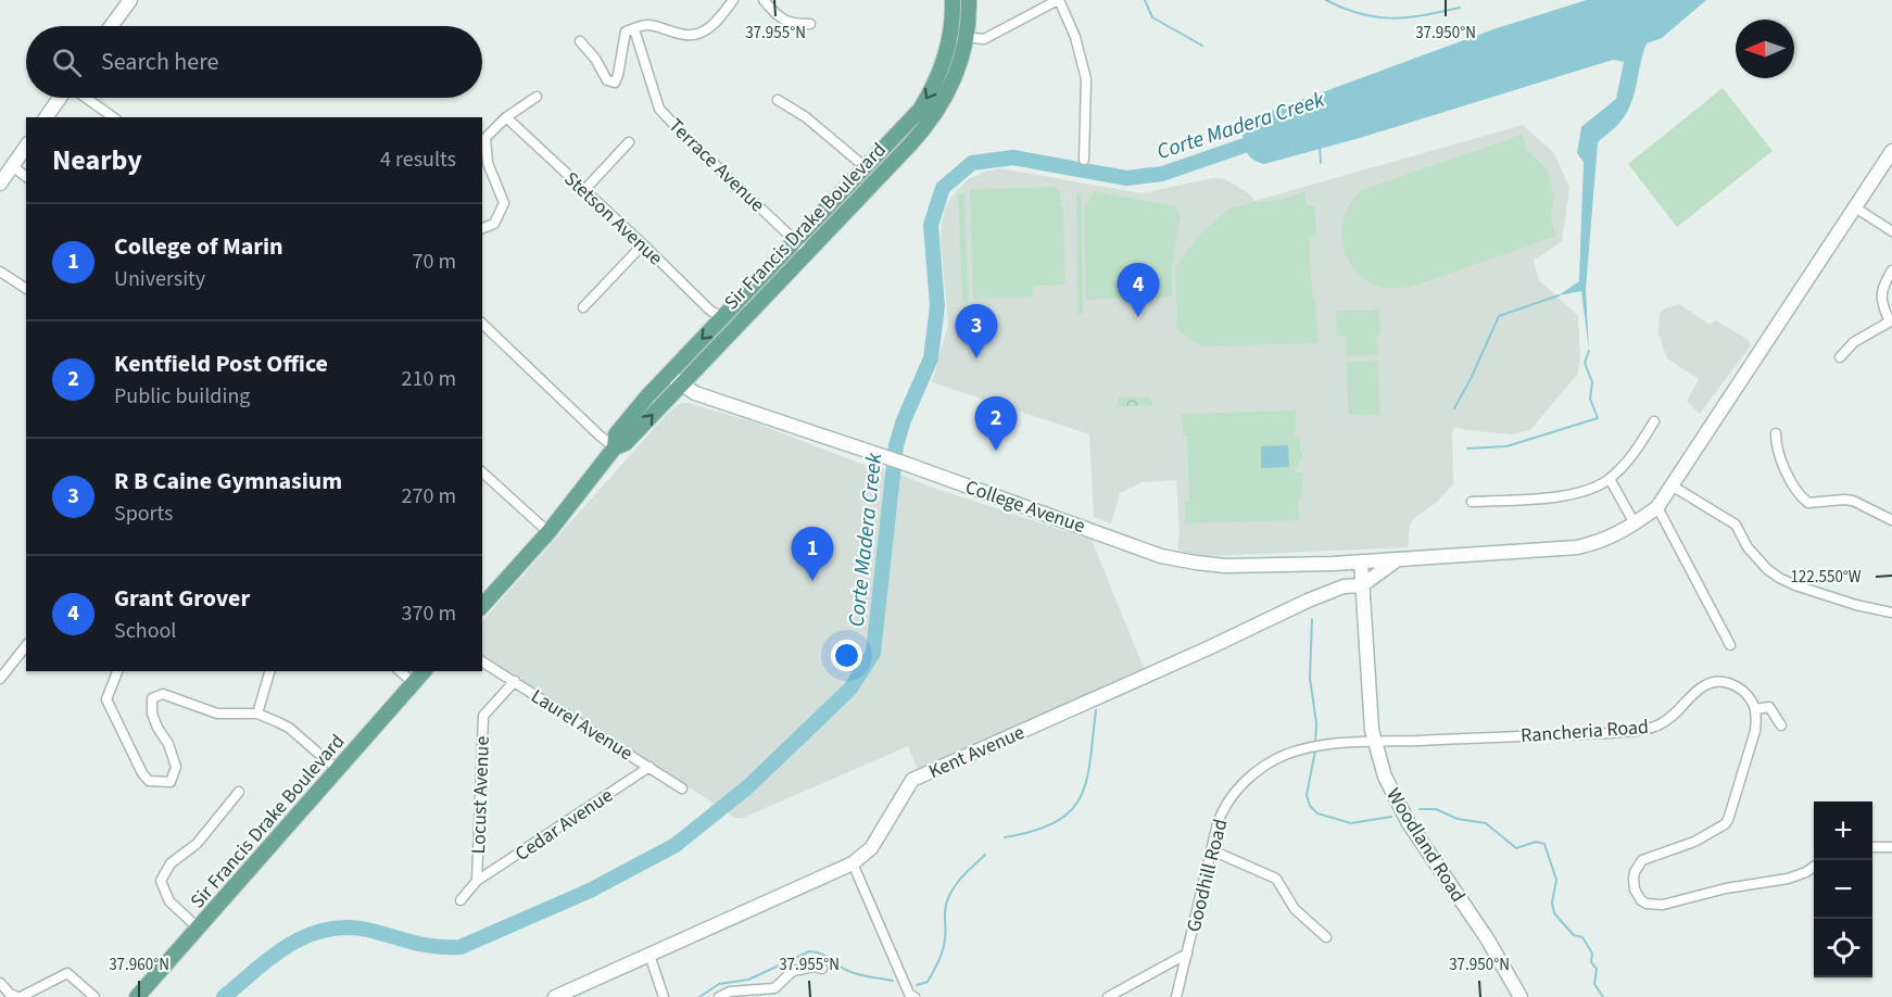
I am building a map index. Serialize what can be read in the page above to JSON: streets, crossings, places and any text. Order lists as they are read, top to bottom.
{
  "streets": {
    "main road": ["Sir Francis Drake Boulevard"],
    "street": [
      "Terrace Avenue",
      "Stetson Avenue",
      "College Avenue",
      "Laurel Avenue",
      "Rancheria Road",
      "Kent Avenue",
      "Locust Avenue",
      "Cedar Avenue",
      "Woodland Road",
      "Goodhill Road"
    ]
  },
  "crossings": [
    ["Terrace Avenue", "Sir Francis Drake Boulevard"],
    ["Stetson Avenue", "Sir Francis Drake Boulevard"],
    ["Sir Francis Drake Boulevard", "College Avenue"],
    ["College Avenue", "Woodland Road"],
    ["Laurel Avenue", "Locust Avenue"],
    ["Laurel Avenue", "Cedar Avenue"],
    ["Rancheria Road", "Woodland Road"],
    ["Rancheria Road", "Goodhill Road"],
    ["Kent Avenue", "Woodland Road"],
    ["Locust Avenue", "Cedar Avenue"],
    ["Woodland Road", "Goodhill Road"]
  ],
  "water": ["Corte Madera Creek"],
  "north": "left",
  "page": {
    "search": "Search here",
    "heading": ["Nearby", "4 results"],
    "list": [
      {
        "mark": "1",
        "name": "College of Marin",
        "note": "University",
        "value": "70 m"
      },
      {
        "mark": "2",
        "name": "Kentfield Post Office",
        "note": "Public building",
        "value": "210 m"
      },
      {
        "mark": "3",
        "name": "R B Caine Gymnasium",
        "note": "Sports",
        "value": "270 m"
      },
      {
        "mark": "4",
        "name": "Grant Grover",
        "note": "School",
        "value": "370 m"
      }
    ],
    "pins": [
      "4",
      "3",
      "2",
      "1"
    ],
    "map_buttons": ["+", "−"]
  },
  "coordinates": [
    "37.955°N",
    "37.950°N",
    "122.550°W",
    "37.960°N"
  ]
}
